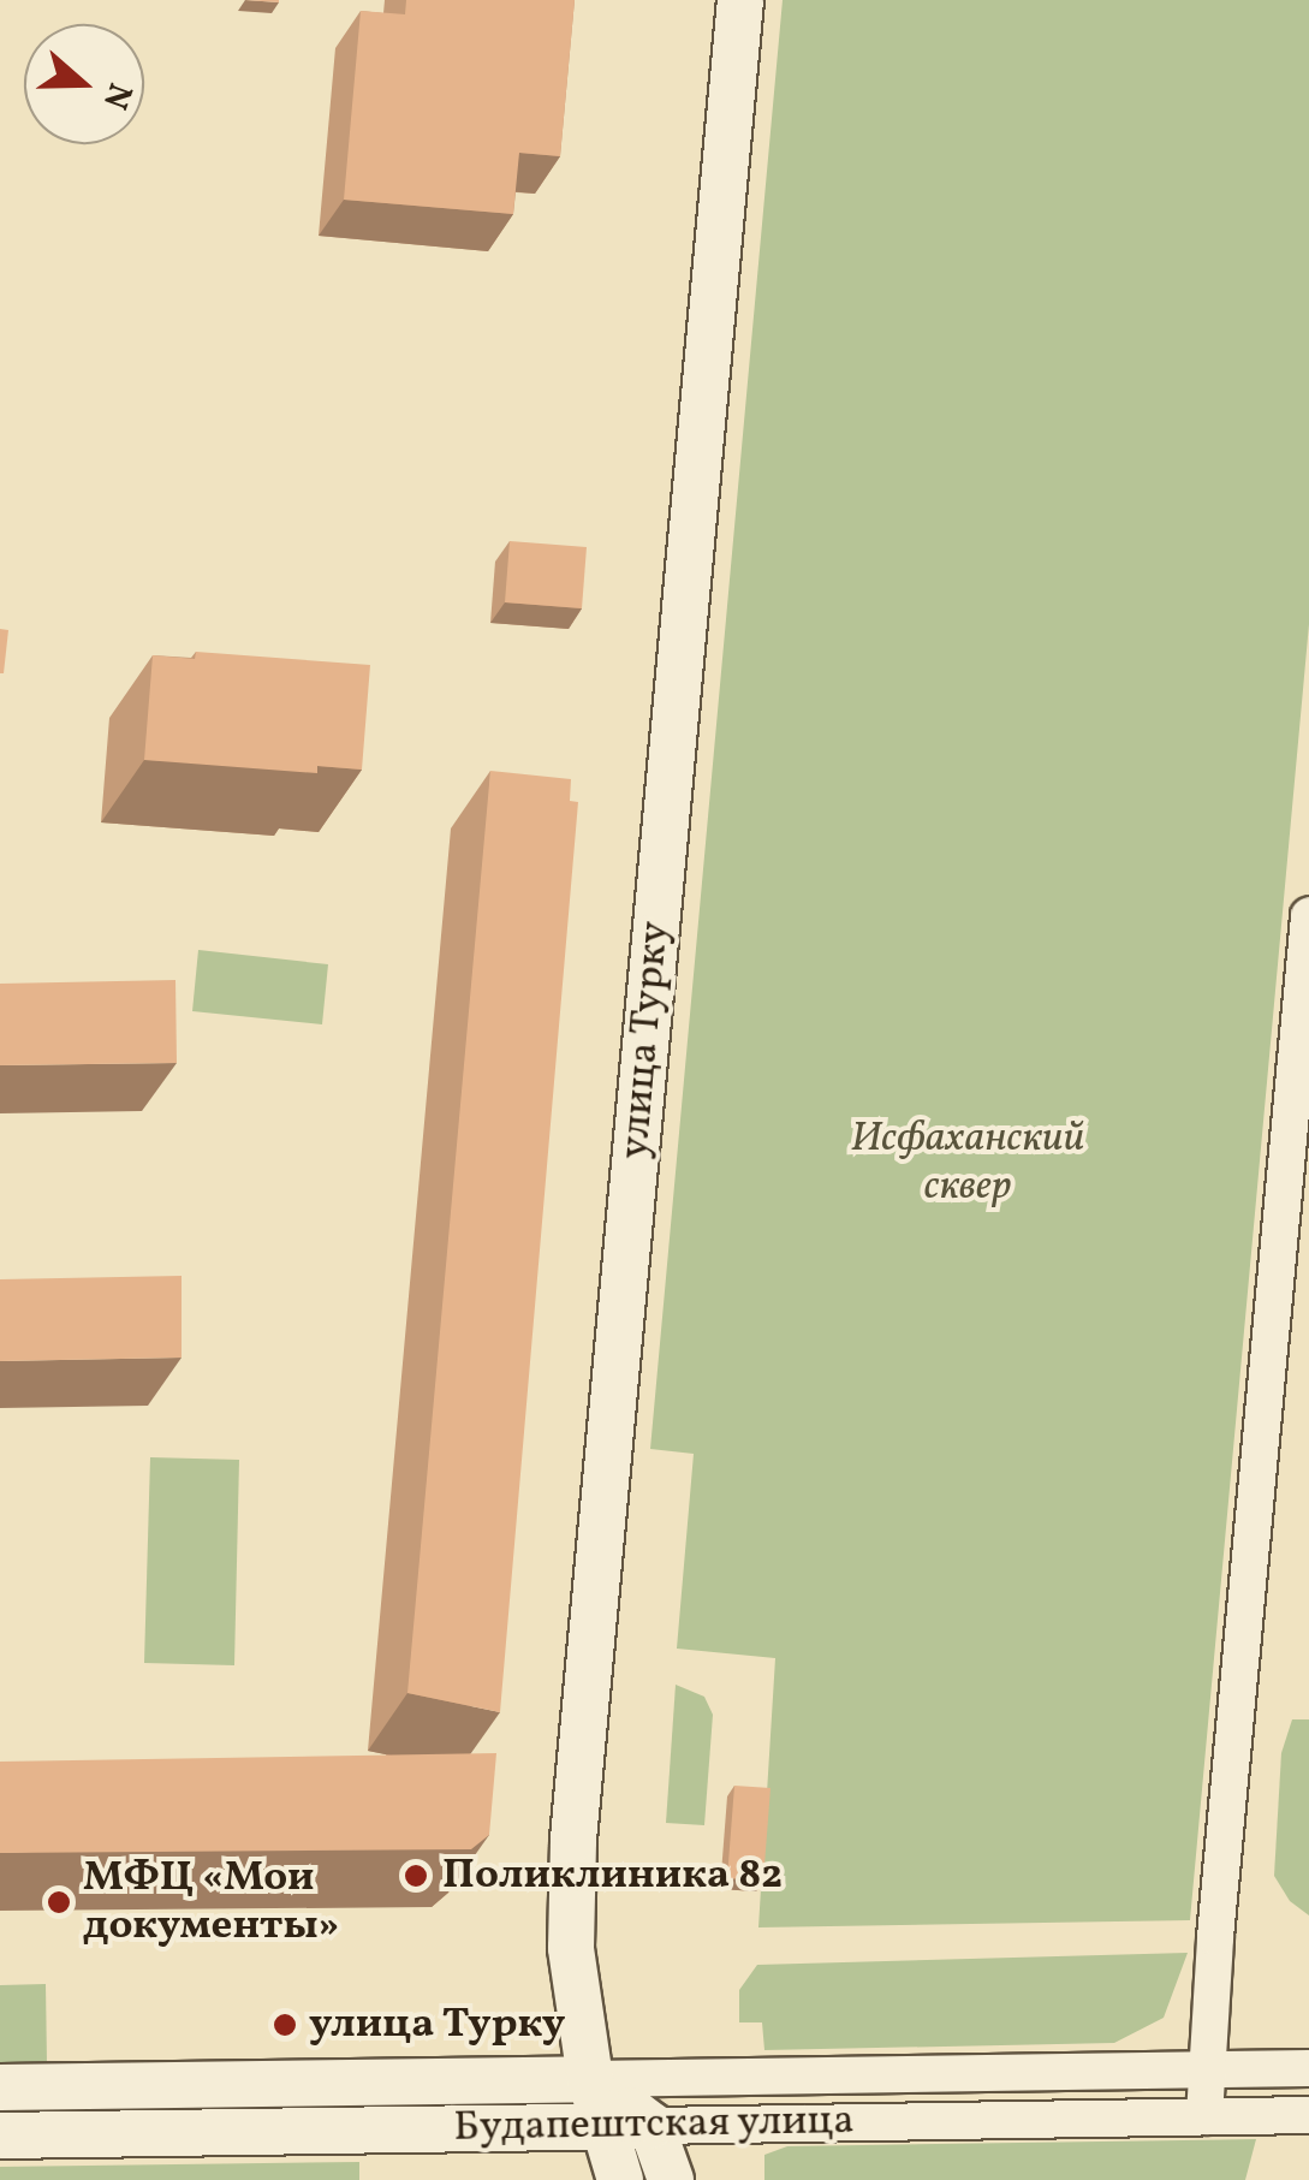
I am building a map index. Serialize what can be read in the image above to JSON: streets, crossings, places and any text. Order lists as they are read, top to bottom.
{
  "streets": {
    "street": ["улица Турку", "Будапештская улица"]
  },
  "crossings": [
    ["улица Турку", "Будапештская улица"]
  ],
  "parks": ["Исфаханский сквер"],
  "places": ["Поликлиника 82", "МФЦ «Мои документы»", "улица Турку"],
  "north": "right"
}
